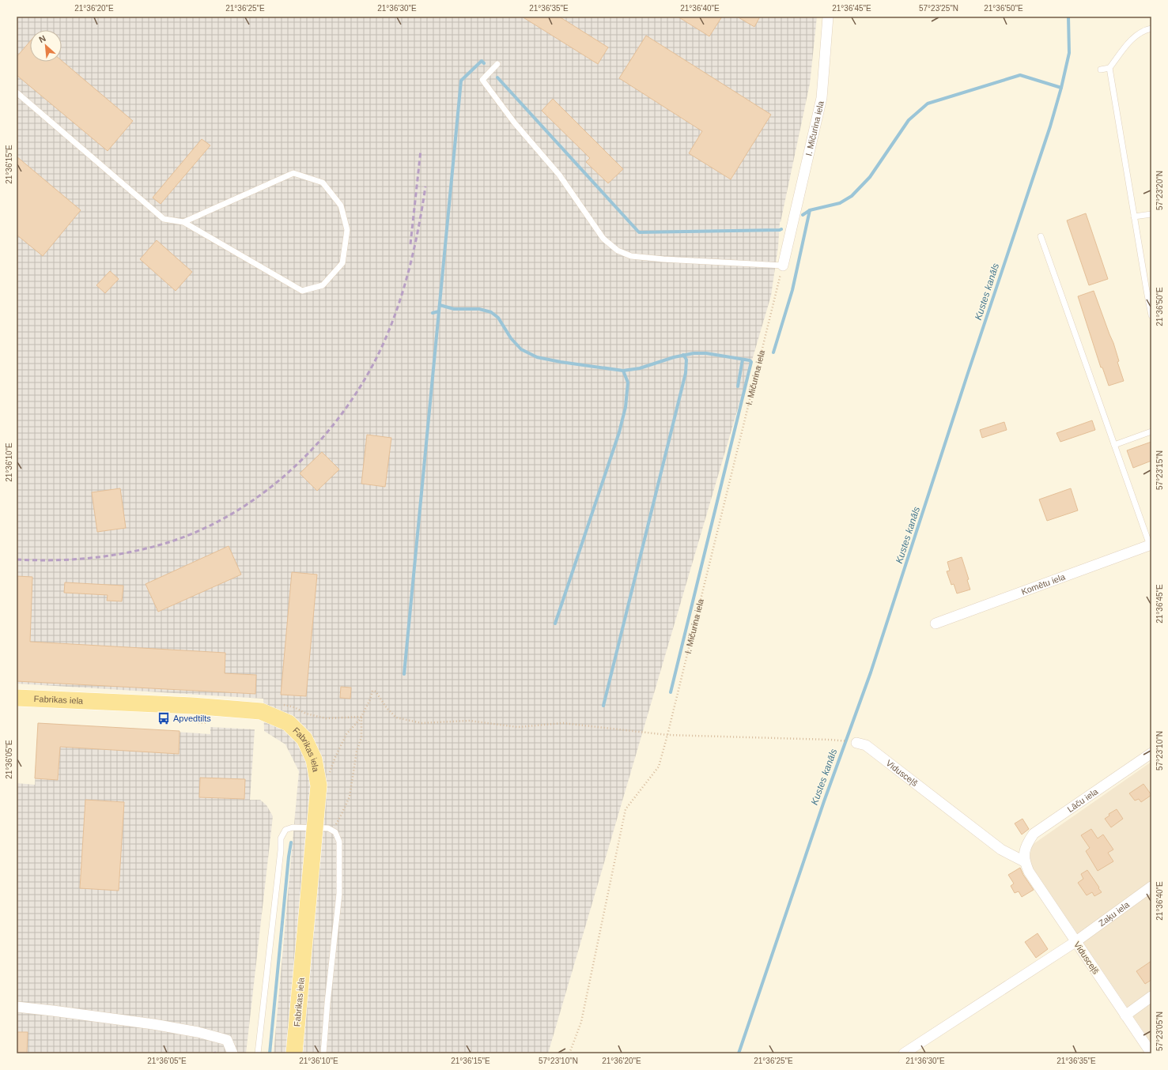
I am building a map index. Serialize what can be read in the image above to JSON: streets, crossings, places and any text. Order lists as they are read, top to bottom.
{
  "streets": {
    "main road": ["Fabrikas iela"],
    "street": [
      "I. Mičurina iela",
      "Komētu iela",
      "Vidusceļš",
      "Lāču iela",
      "Zaķu iela"
    ]
  },
  "crossings": [
    ["Vidusceļš", "Lāču iela"],
    ["Vidusceļš", "Zaķu iela"]
  ],
  "water": ["Kustes kanāls"],
  "places": {
    "bus stop": ["Apvedtilts"]
  },
  "north": "top left",
  "coordinates": [
    "21°36'20\"E",
    "21°36'25\"E",
    "21°36'30\"E",
    "21°36'35\"E",
    "21°36'40\"E",
    "21°36'45\"E",
    "57°23'25\"N",
    "21°36'50\"E",
    "21°36'15\"E",
    "57°23'20\"N",
    "21°36'10\"E",
    "57°23'15\"N",
    "57°23'10\"N",
    "21°36'05\"E",
    "57°23'05\"N"
  ]
}
